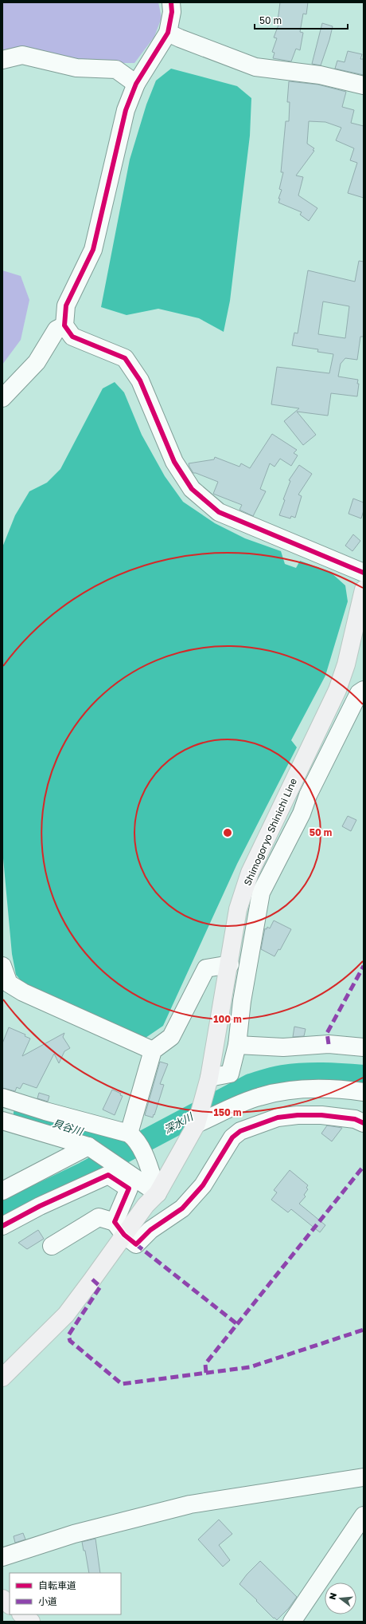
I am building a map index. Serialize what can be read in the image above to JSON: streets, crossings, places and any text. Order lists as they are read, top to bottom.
{
  "streets": {
    "main road": ["Shimogoryo Shinichi Line"]
  },
  "water": ["深水川", "貝谷川"],
  "legend": ["自転車道", "小道"],
  "scale_bar": "50 m",
  "north": "left",
  "rings": ["50 m", "100 m", "150 m"]
}
